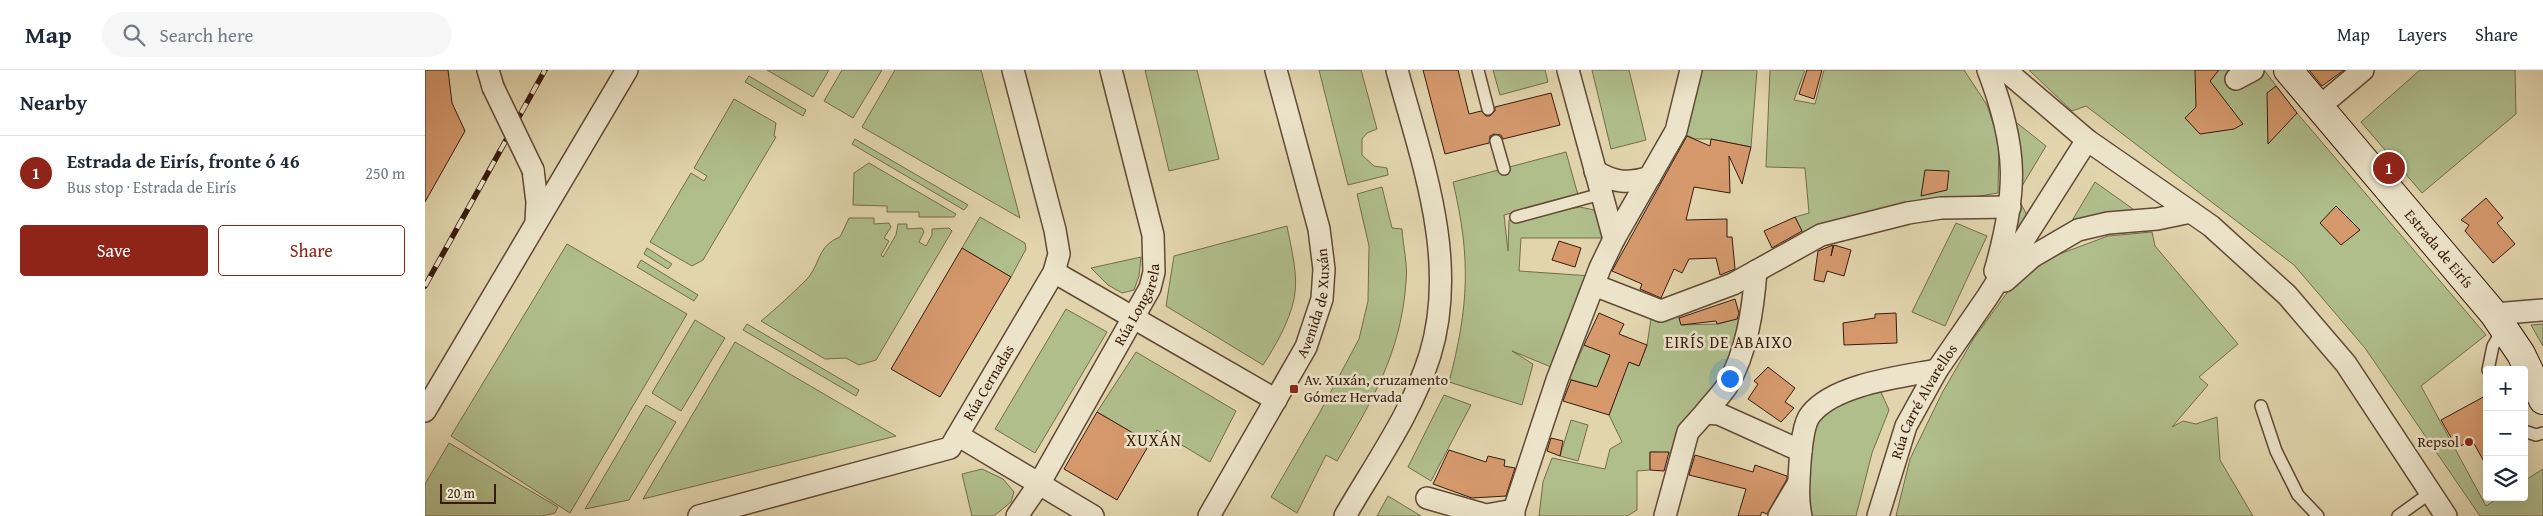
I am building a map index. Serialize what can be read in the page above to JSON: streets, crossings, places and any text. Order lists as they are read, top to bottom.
{
  "streets": {
    "street": [
      "Estrada de Eirís",
      "Avenida de Xuxán",
      "Rúa Longarela",
      "Rúa Cernadas",
      "Rúa Carré Alvarellos"
    ]
  },
  "districts": ["EIRÍS DE ABAIXO", "XUXÁN"],
  "places": {
    "transit": ["Av. Xuxán, cruzamento Gómez Hervada"],
    "other": ["Repsol"]
  },
  "scale_bar": "20 m",
  "page": {
    "header": "Map",
    "search": "Search here",
    "nav": ["Map", "Layers", "Share"],
    "heading": "Nearby",
    "list": [
      {
        "mark": "1",
        "name": "Estrada de Eirís, fronte ó 46",
        "note": "Bus stop · Estrada de Eirís",
        "value": "250 m"
      }
    ],
    "pins": "1",
    "buttons": ["Save", "Share"],
    "map_buttons": ["+", "−"],
    "scale": "20 m"
  }
}
